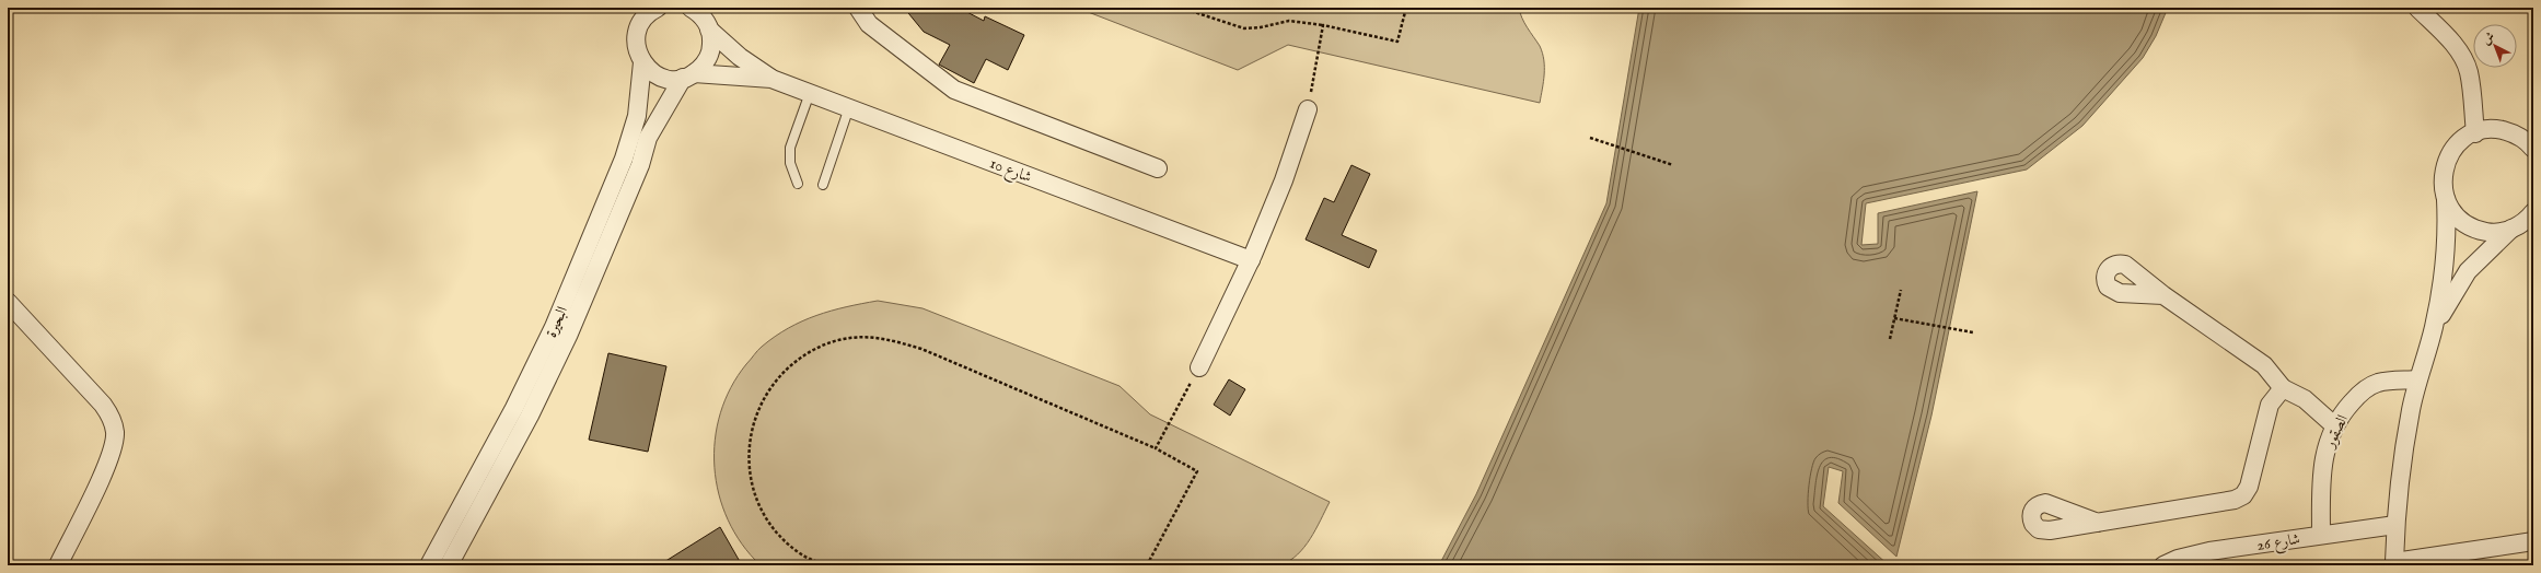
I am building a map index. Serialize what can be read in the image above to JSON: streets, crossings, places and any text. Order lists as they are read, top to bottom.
{
  "streets": {
    "street": [
      "شارع 10",
      "البحيرة",
      "الصقور",
      "شارع 26"
    ]
  },
  "crossings": [
    ["شارع 10", "البحيرة"],
    ["الصقور", "شارع 26"]
  ],
  "north": "top left"
}
